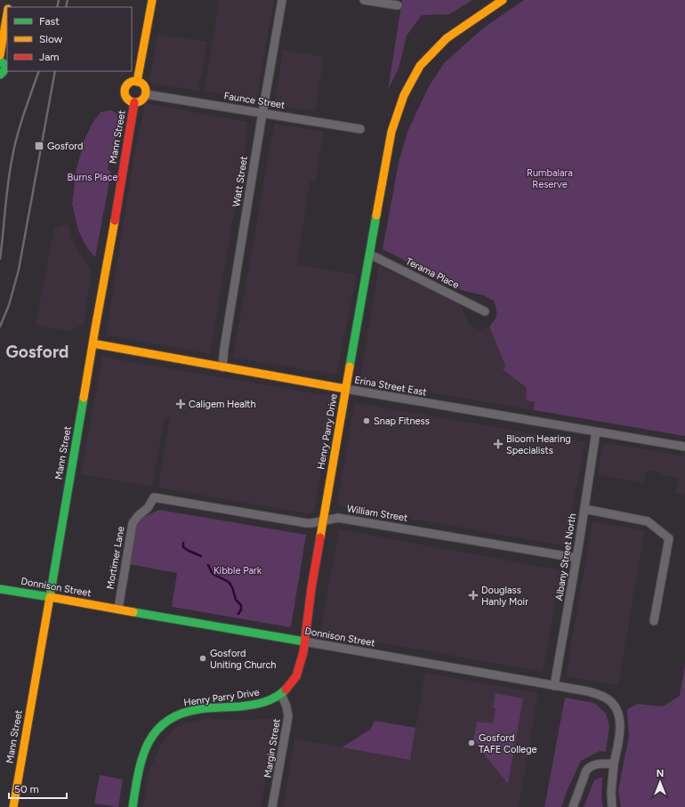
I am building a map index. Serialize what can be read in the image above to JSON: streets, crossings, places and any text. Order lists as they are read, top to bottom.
{
  "streets": {
    "main road": [
      "Mann Street",
      "Erina Street East",
      "Henry Parry Drive",
      "Donnison Street"
    ],
    "street": [
      "Faunce Street",
      "Watt Street",
      "Terama Place",
      "William Street",
      "Albany Street North",
      "Mortimer Lane",
      "Margin Street"
    ]
  },
  "crossings": [
    ["Faunce Street", "Mann Street"],
    ["Faunce Street", "Watt Street"],
    ["Mann Street", "Erina Street East"],
    ["Mann Street", "Donnison Street"],
    ["Watt Street", "Erina Street East"],
    ["Terama Place", "Henry Parry Drive"],
    ["Erina Street East", "Henry Parry Drive"],
    ["Erina Street East", "Albany Street North"],
    ["Henry Parry Drive", "William Street"],
    ["Henry Parry Drive", "Donnison Street"],
    ["Henry Parry Drive", "Margin Street"],
    ["William Street", "Albany Street North"],
    ["William Street", "Mortimer Lane"],
    ["Albany Street North", "Donnison Street"],
    ["Mortimer Lane", "Donnison Street"]
  ],
  "districts": ["Gosford"],
  "parks": ["Rumbalara Reserve", "Burns Place", "Kibble Park"],
  "places": {
    "transit": ["Gosford"],
    "health": ["Caligem Health", "Bloom Hearing Specialists", "Douglass Hanly Moir"],
    "other": ["Snap Fitness", "Gosford Uniting Church", "Gosford TAFE College"]
  },
  "legend": ["Fast", "Slow", "Jam"],
  "scale_bar": "50 m",
  "north": "top"
}
